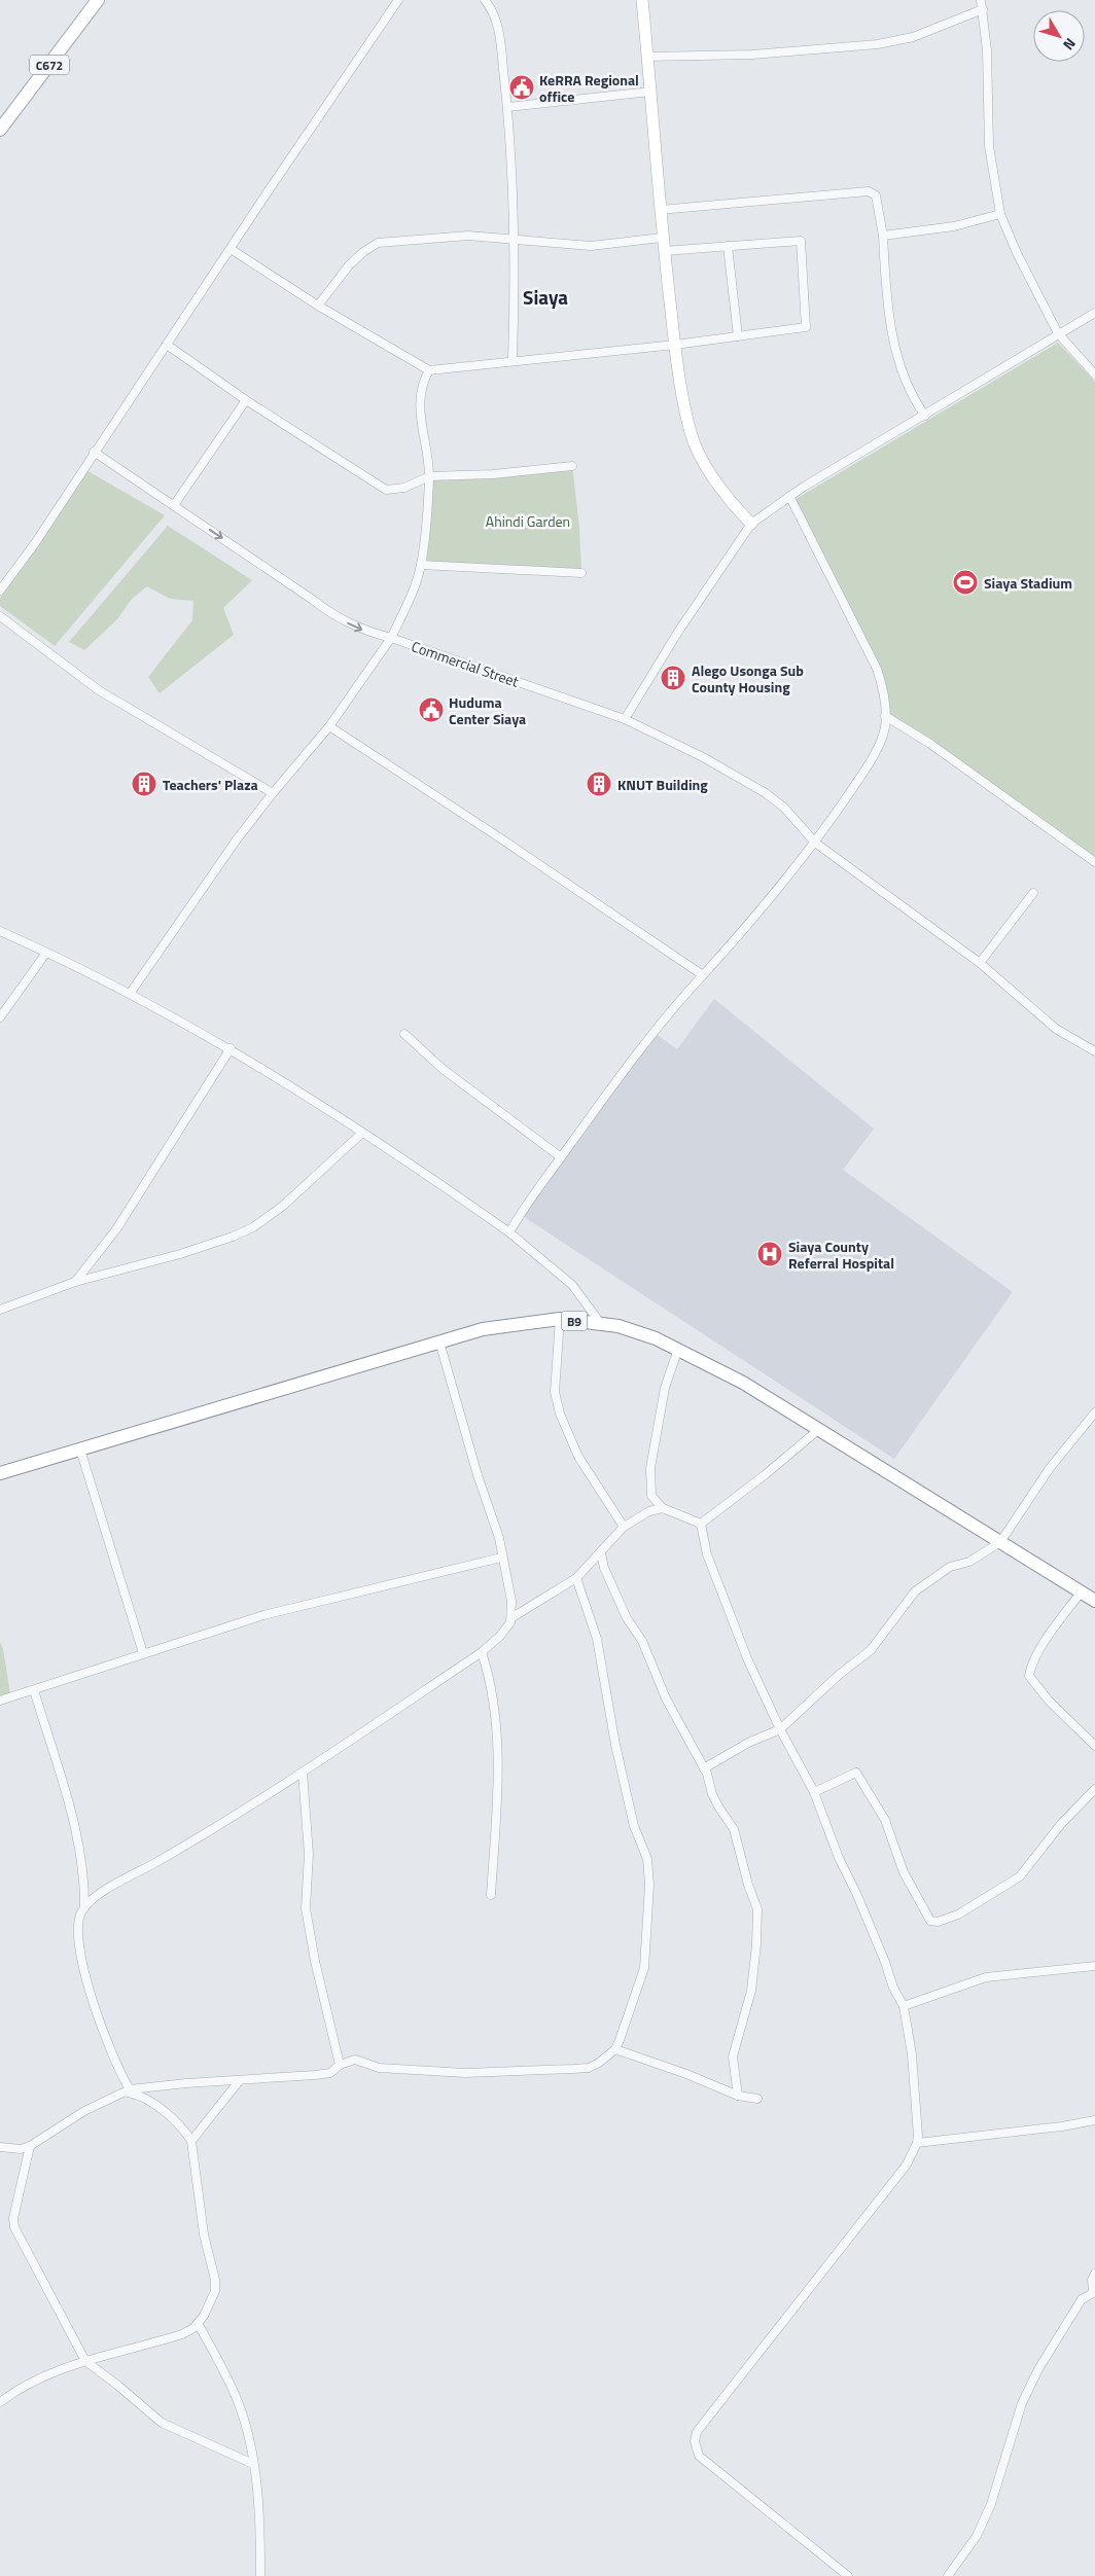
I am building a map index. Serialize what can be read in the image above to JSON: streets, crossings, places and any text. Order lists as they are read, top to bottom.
{
  "streets": {
    "main road": ["C672", "B9"],
    "street": ["Commercial Street"]
  },
  "districts": ["Siaya"],
  "parks": ["Ahindi Garden"],
  "places": {
    "public building": ["KeRRA Regional office", "Huduma Center Siaya"],
    "sports": ["Siaya Stadium"],
    "building": ["Alego Usonga Sub County Housing", "Teachers' Plaza", "KNUT Building"],
    "hospital": ["Siaya County Referral Hospital"]
  },
  "north": "bottom right"
}
